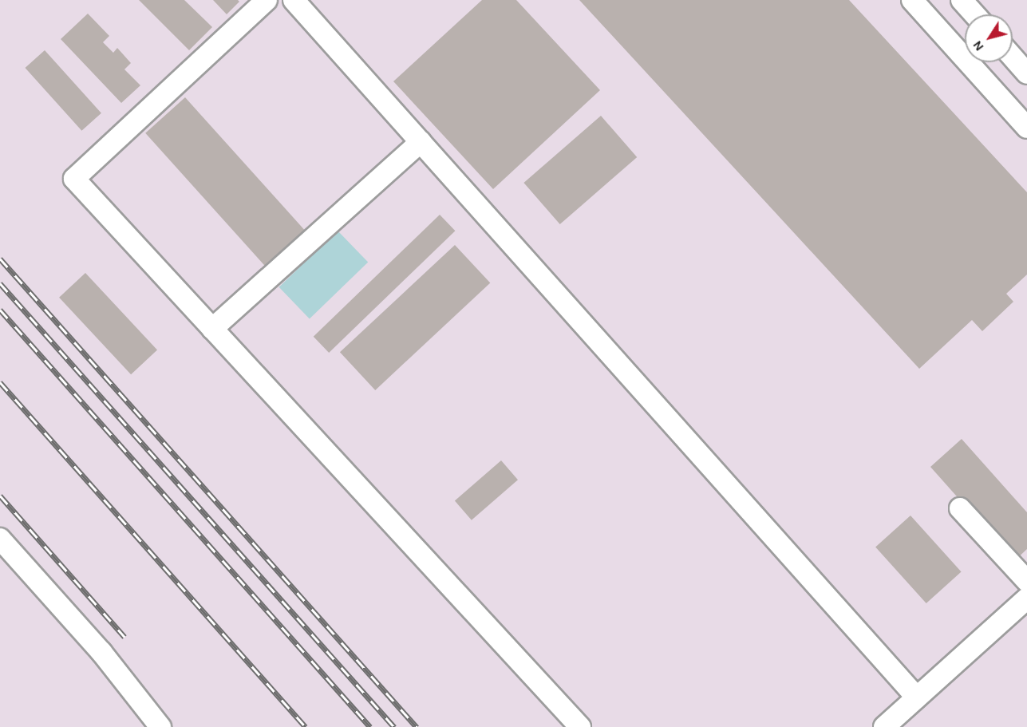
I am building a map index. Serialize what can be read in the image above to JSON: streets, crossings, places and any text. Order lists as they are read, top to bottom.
{
  "north": "bottom left"
}
